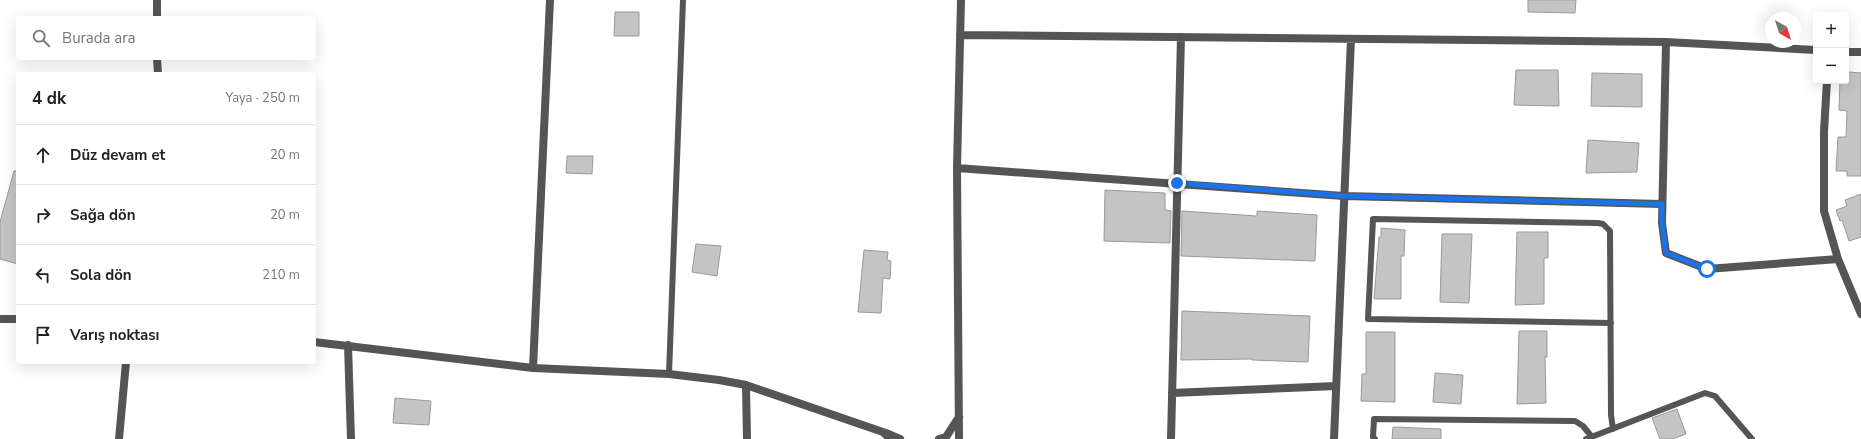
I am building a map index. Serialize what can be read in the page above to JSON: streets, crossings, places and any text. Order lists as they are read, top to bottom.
{
  "north": "bottom right",
  "page": {
    "map_buttons": ["+", "−"],
    "search": "Burada ara",
    "heading": ["4 dk", "Yaya · 250 m"],
    "list": [
      ["Düz devam et", "20 m"],
      ["Sağa dön", "20 m"],
      ["Sola dön", "210 m"],
      "Varış noktası"
    ]
  }
}
